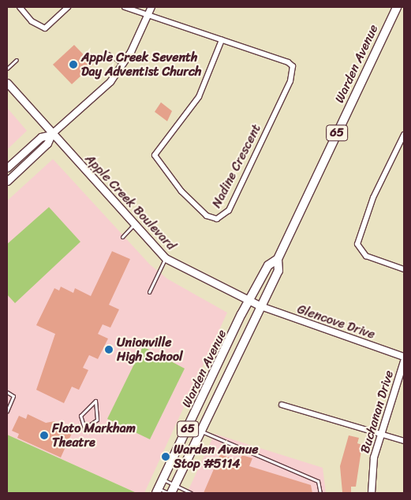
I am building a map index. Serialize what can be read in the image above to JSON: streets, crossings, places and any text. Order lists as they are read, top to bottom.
{
  "streets": {
    "main road": ["Warden Avenue", "65", "Apple Creek Boulevard"],
    "street": ["Nadine Crescent", "Glencove Drive", "Buchanan Drive"]
  },
  "crossings": [
    ["Warden Avenue", "Apple Creek Boulevard"],
    ["Warden Avenue", "Glencove Drive"],
    ["Apple Creek Boulevard", "Glencove Drive"]
  ],
  "places": [
    "Apple Creek Seventh Day Adventist Church",
    "Unionville High School",
    "Flato Markham Theatre",
    "Warden Avenue Stop #5114"
  ]
}
